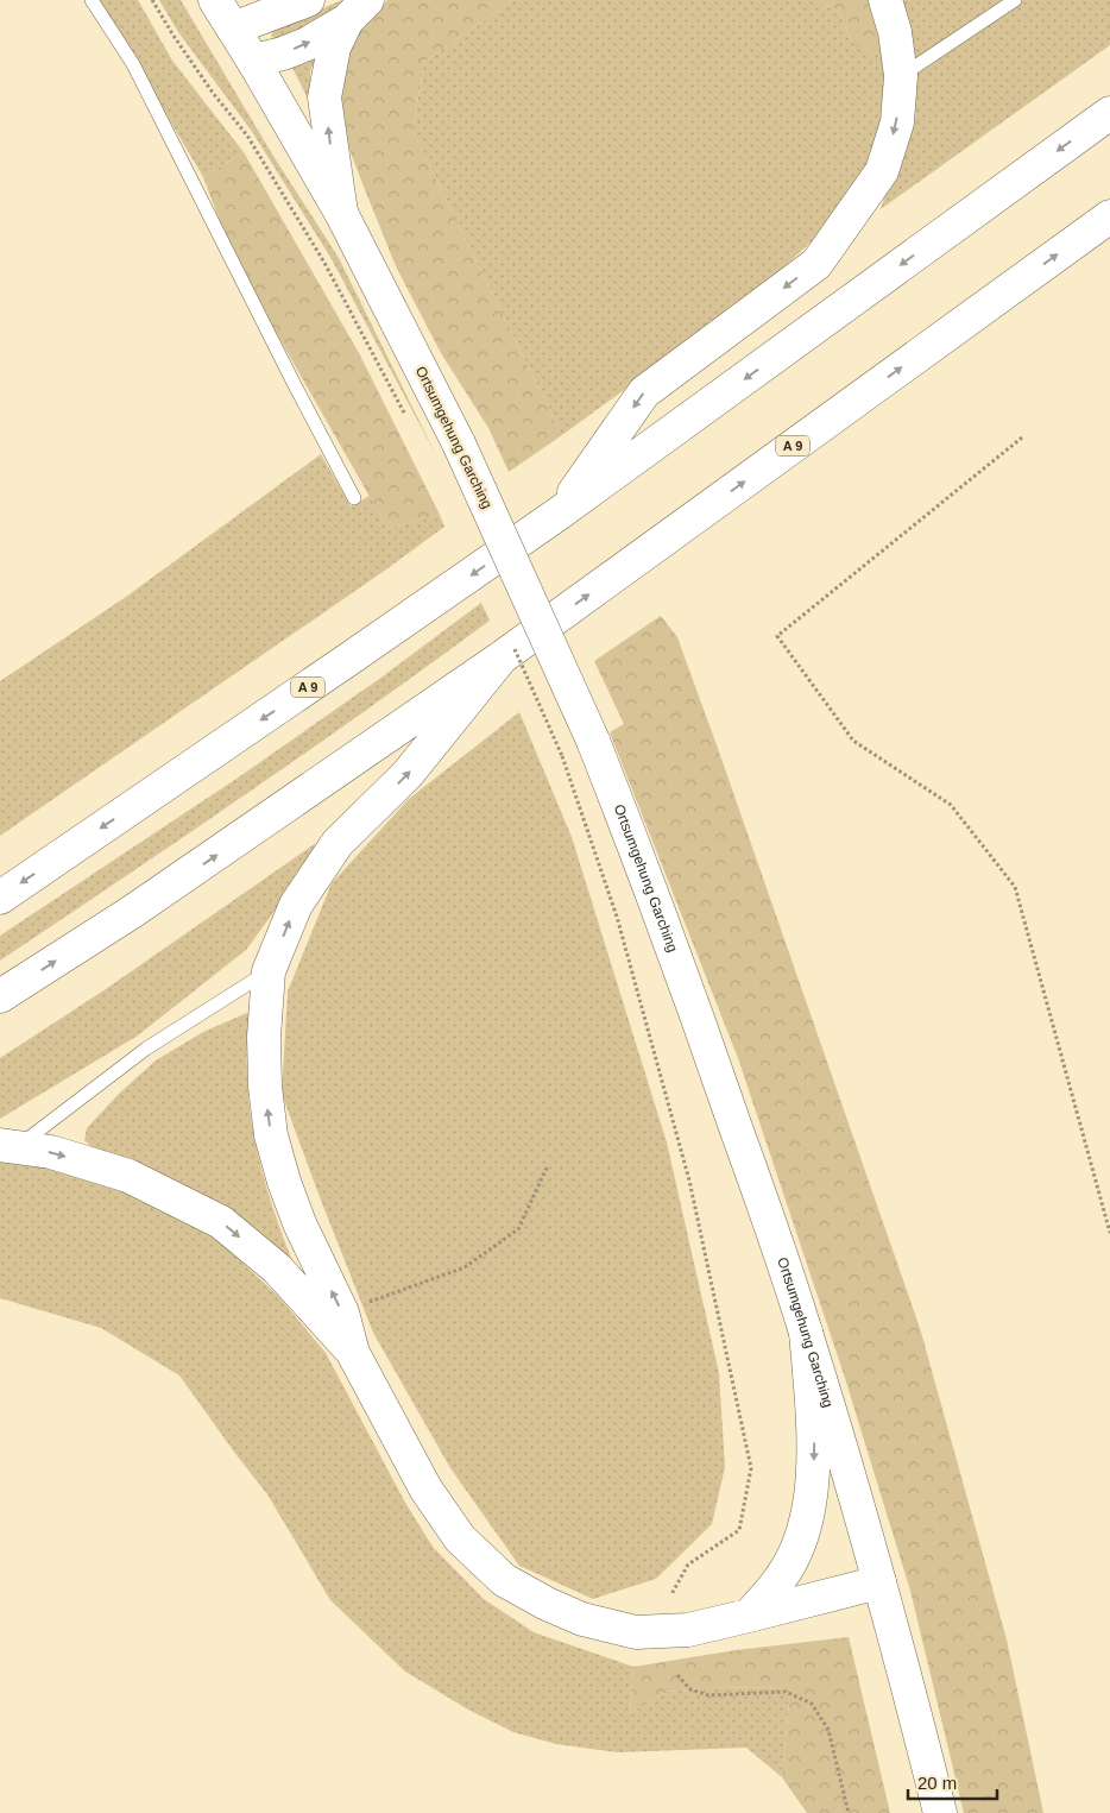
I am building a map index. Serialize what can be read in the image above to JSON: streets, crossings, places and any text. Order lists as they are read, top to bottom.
{
  "streets": {
    "main road": ["Ortsumgehung Garching", "A 9"]
  },
  "scale_bar": "20 m"
}
